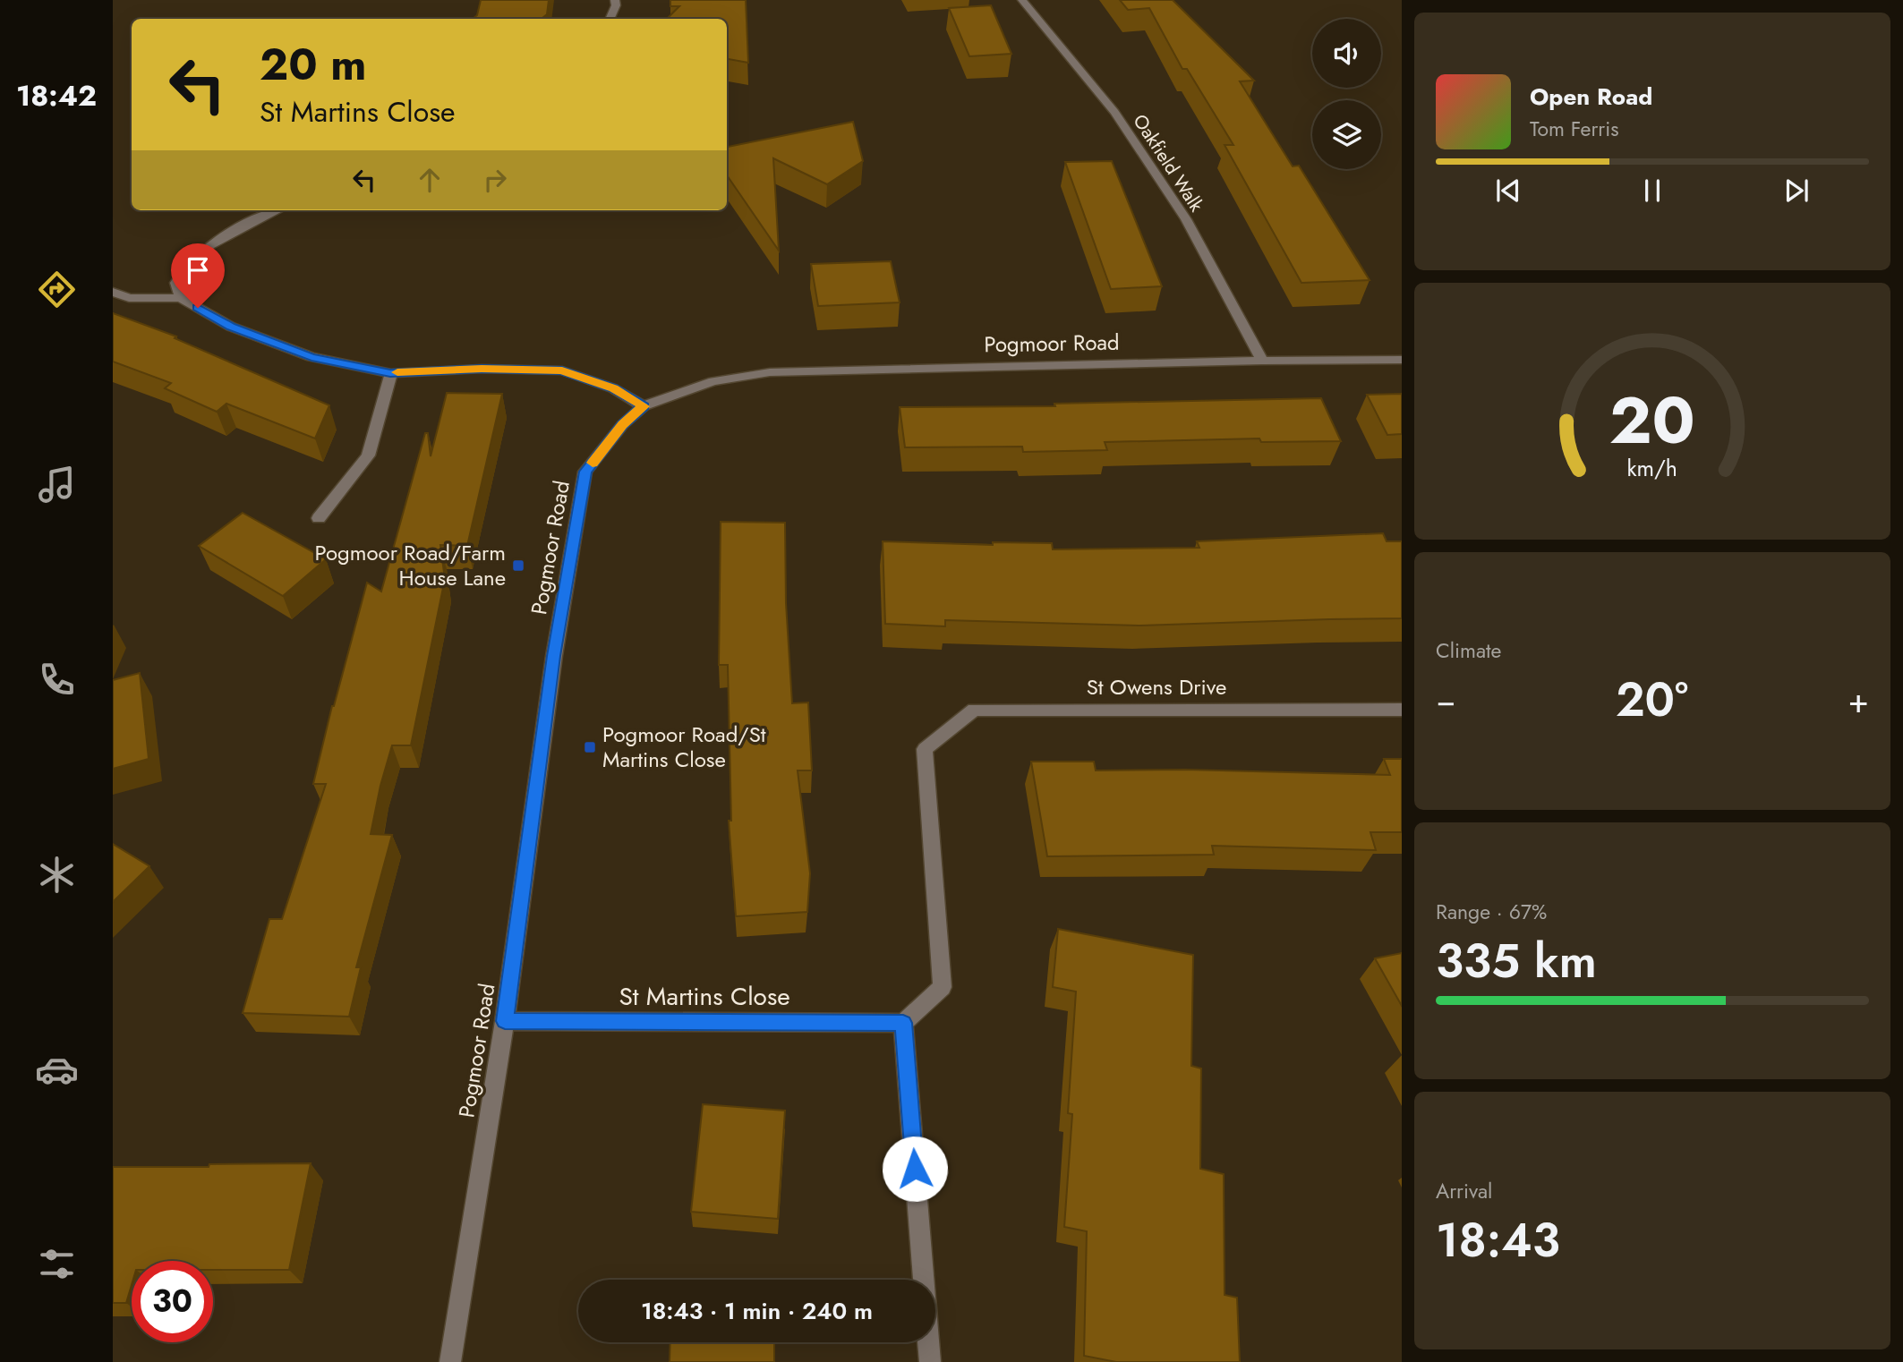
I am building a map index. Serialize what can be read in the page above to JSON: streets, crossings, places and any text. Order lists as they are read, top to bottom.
{
  "streets": {
    "street": [
      "Oakfield Walk",
      "Pogmoor Road",
      "St Owens Drive",
      "St Martins Close"
    ]
  },
  "crossings": [
    ["Oakfield Walk", "Pogmoor Road"],
    ["Pogmoor Road", "St Martins Close"],
    ["St Owens Drive", "St Martins Close"]
  ],
  "places": {
    "transit": ["Pogmoor Road/Farm House Lane", "Pogmoor Road/St Martins Close"]
  },
  "page": {
    "tabs": "18:42",
    "turn": ["20 m", "St Martins Close"],
    "song": ["Open Road", "Tom Ferris"],
    "tile": [
      "Climate",
      ["Range · 67%", "335 km"],
      ["Arrival", "18:43"]
    ],
    "heat": ["−", "20°", "+"],
    "limit": "30",
    "trip": "18:43 · 1 min · 240 m",
    "gauge": ["20", "km/h"]
  }
}
